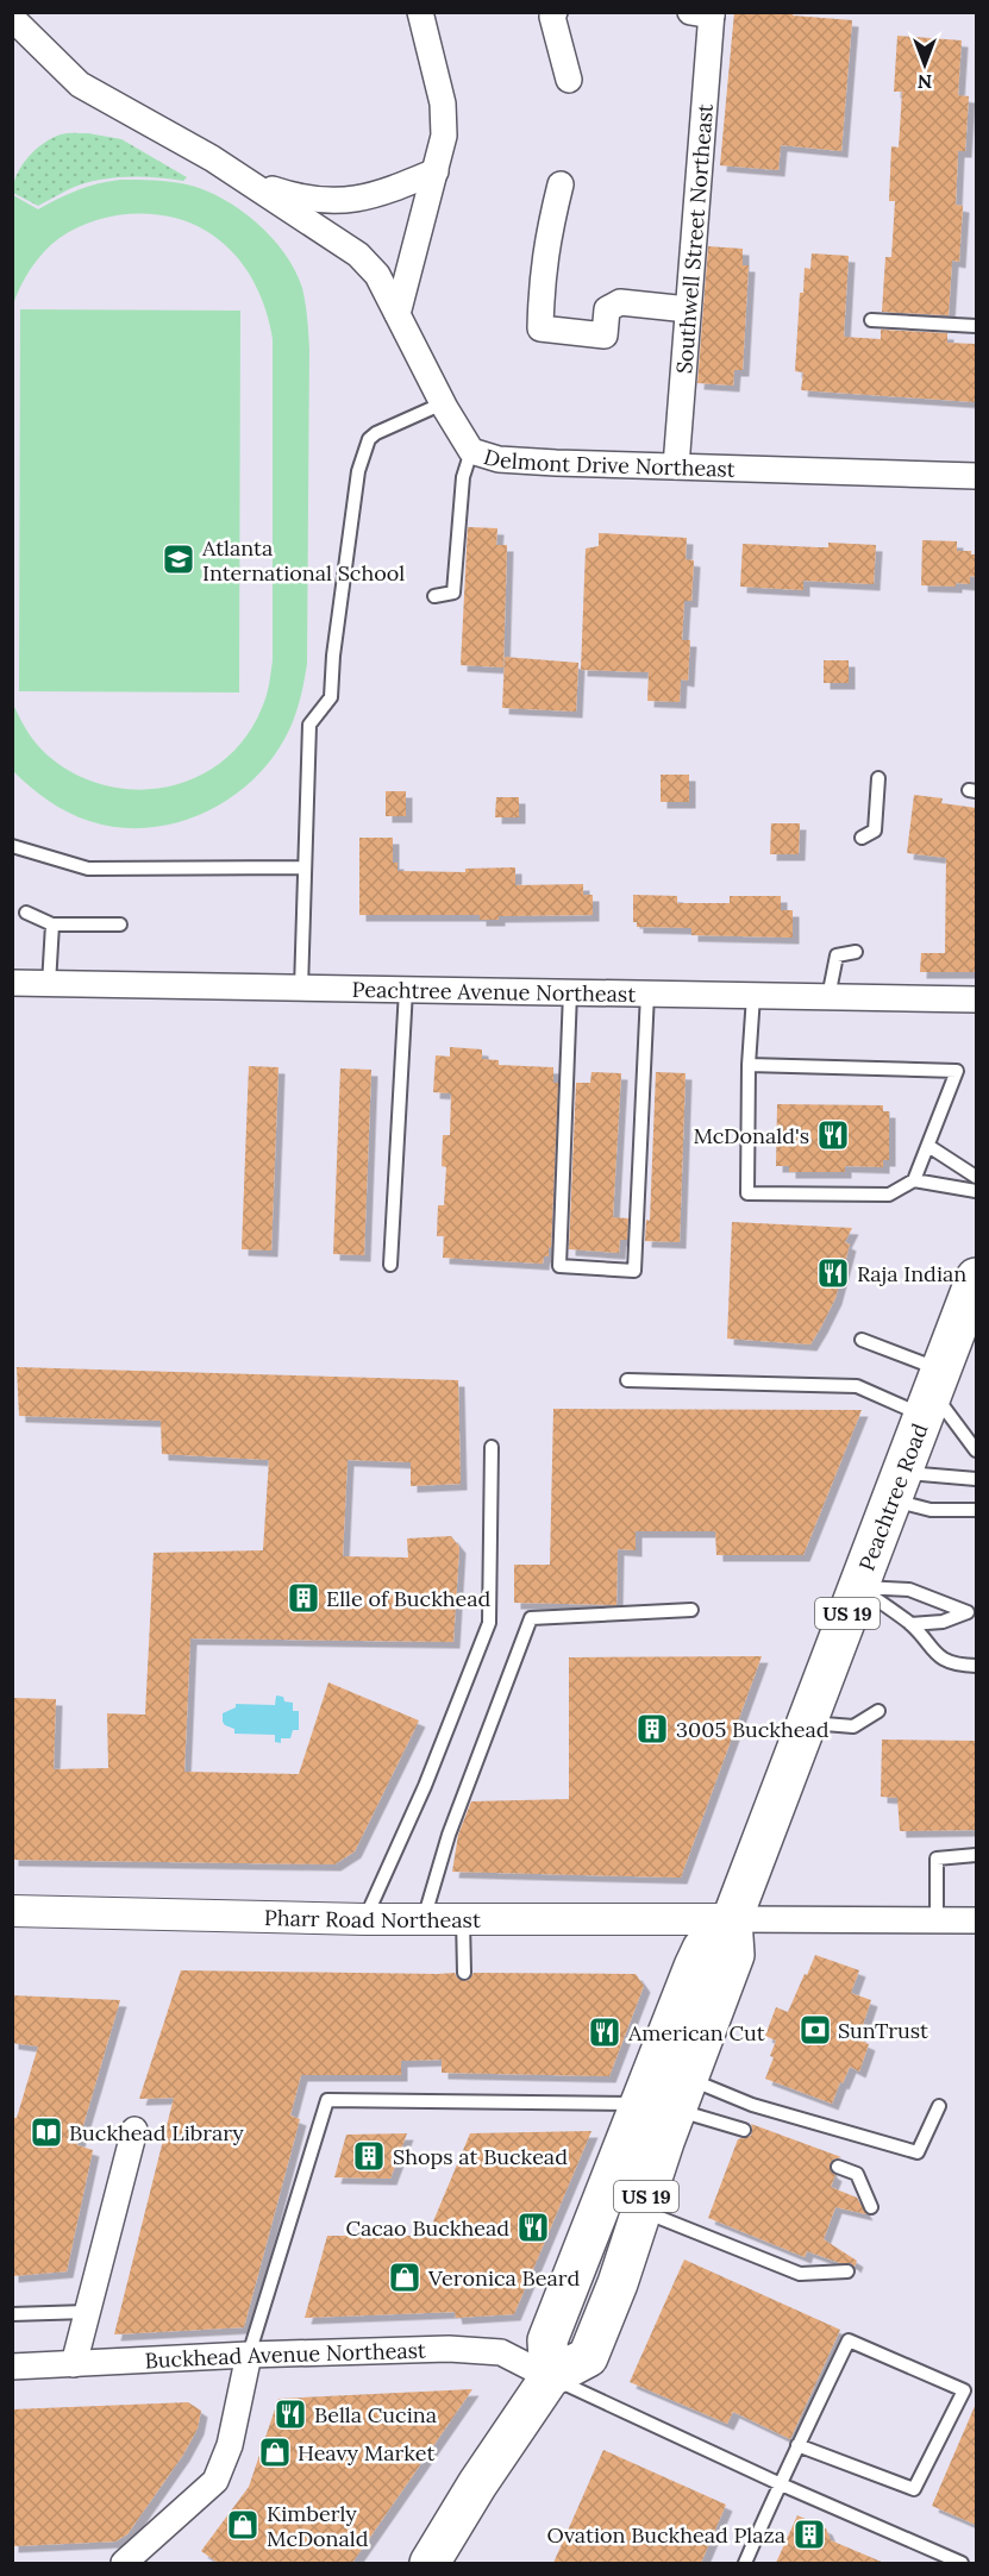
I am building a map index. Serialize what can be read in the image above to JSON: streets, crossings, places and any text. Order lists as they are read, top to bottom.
{
  "streets": {
    "highway": ["Peachtree Road", "US 19"],
    "street": [
      "Southwell Street Northeast",
      "Delmont Drive Northeast",
      "Peachtree Avenue Northeast",
      "Pharr Road Northeast",
      "Buckhead Avenue Northeast"
    ]
  },
  "crossings": [
    ["Southwell Street Northeast", "Delmont Drive Northeast"],
    ["Peachtree Road", "US 19"],
    ["Peachtree Road", "Pharr Road Northeast"],
    ["US 19", "Pharr Road Northeast"],
    ["US 19", "Buckhead Avenue Northeast"]
  ],
  "places": {
    "school or university": ["Atlanta International School"],
    "restaurant": [
      "McDonald's",
      "Raja Indian",
      "American Cut",
      "Cacao Buckhead",
      "Bella Cucina"
    ],
    "building": [
      "Elle of Buckhead",
      "3005 Buckhead",
      "Shops at Buckead",
      "Ovation Buckhead Plaza"
    ],
    "bank": ["SunTrust"],
    "library": ["Buckhead Library"],
    "shop": ["Veronica Beard", "Heavy Market", "Kimberly McDonald"]
  },
  "north": "bottom"
}
